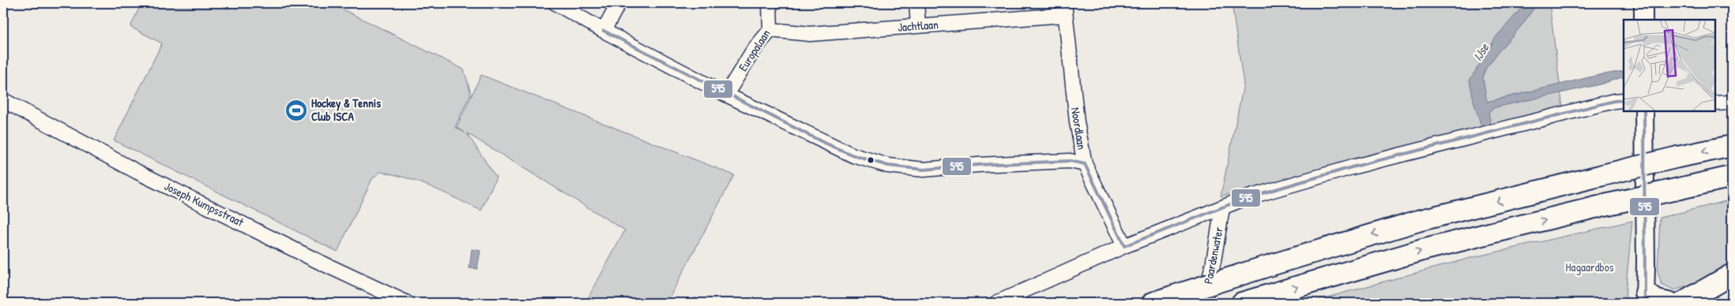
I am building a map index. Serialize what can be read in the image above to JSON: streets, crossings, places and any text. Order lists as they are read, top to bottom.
{
  "streets": {
    "street": [
      "Jachtlaan",
      "Europalaan",
      "Noordlaan",
      "Joseph Kumpsstraat",
      "Paardenwater"
    ]
  },
  "crossings": [
    ["Jachtlaan", "Europalaan"],
    ["Jachtlaan", "Noordlaan"]
  ],
  "water": ["IJse"],
  "parks": ["Hagaardbos"],
  "places": {
    "sports": ["Hockey & Tennis Club ISCA"]
  },
  "lines": ["transit line 595"]
}
